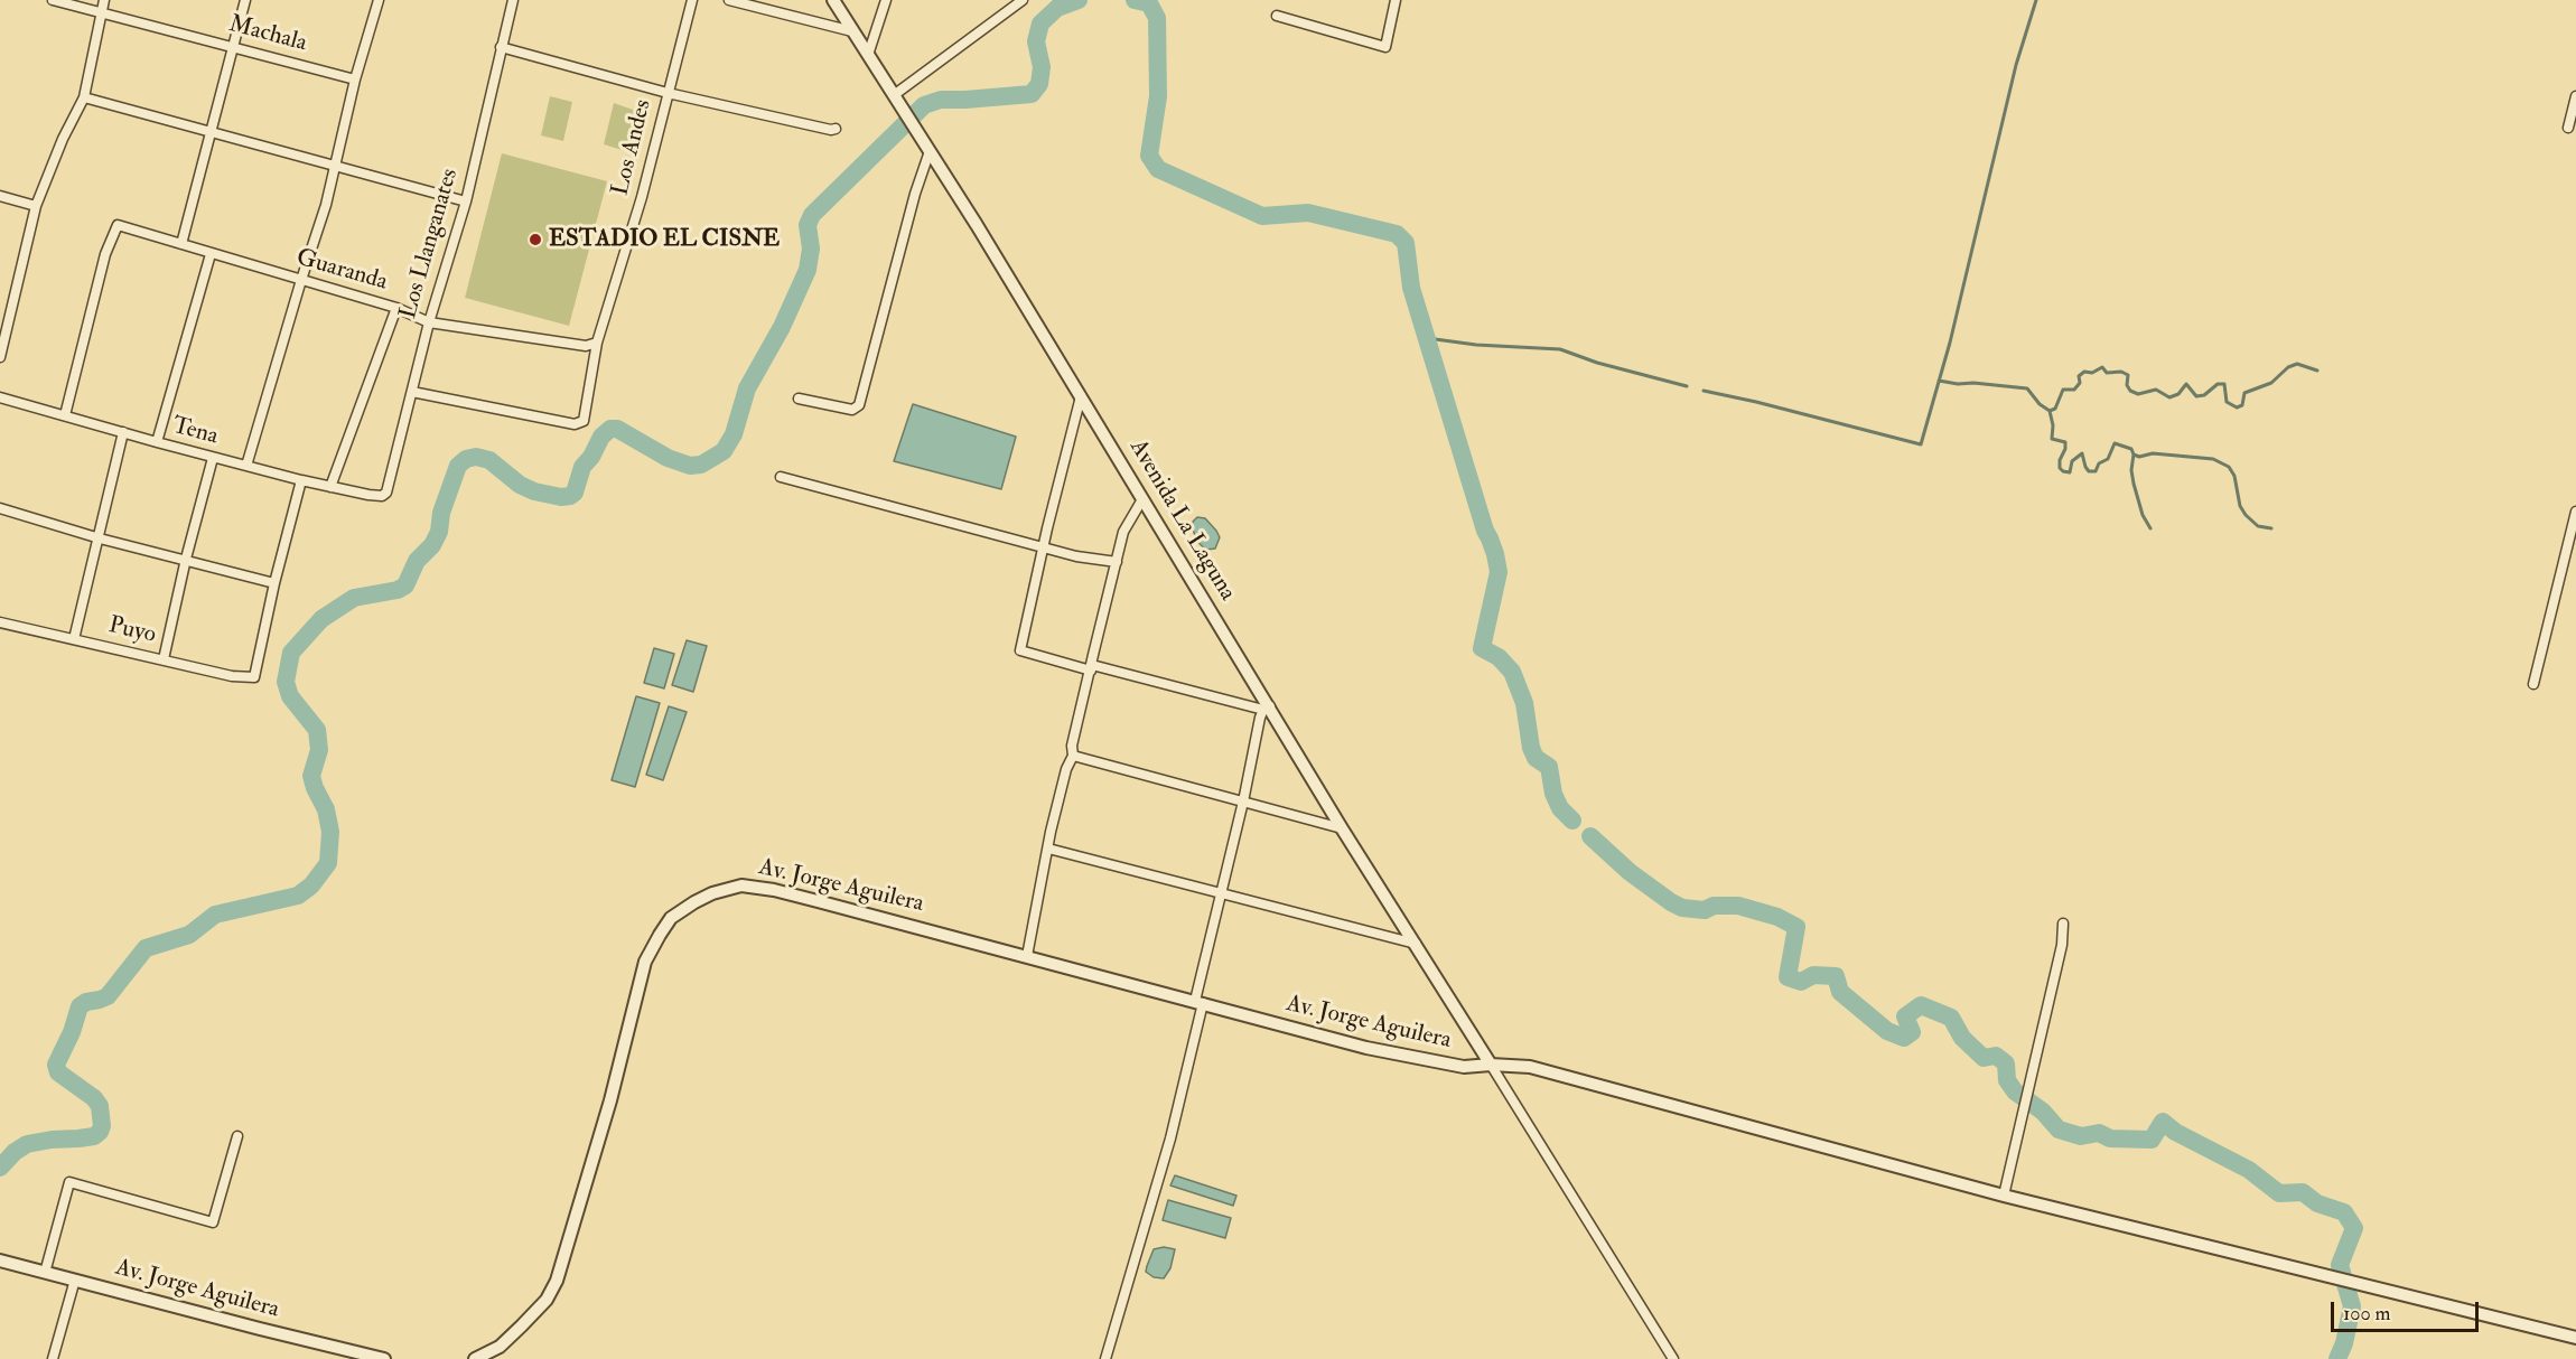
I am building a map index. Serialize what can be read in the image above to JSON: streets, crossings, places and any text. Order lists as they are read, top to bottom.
{
  "streets": {
    "street": [
      "Machala",
      "Los Andes",
      "Los Llanganates",
      "Guaranda",
      "Tena",
      "Avenida La Laguna",
      "Puyo",
      "Av. Jorge Aguilera"
    ]
  },
  "crossings": [
    ["Los Andes", "Los Llanganates"],
    ["Los Andes", "Guaranda"],
    ["Los Llanganates", "Guaranda"],
    ["Los Llanganates", "Tena"],
    ["Guaranda", "Tena"],
    ["Avenida La Laguna", "Av. Jorge Aguilera"]
  ],
  "places": ["ESTADIO EL CISNE"],
  "scale_bar": "100 m"
}
